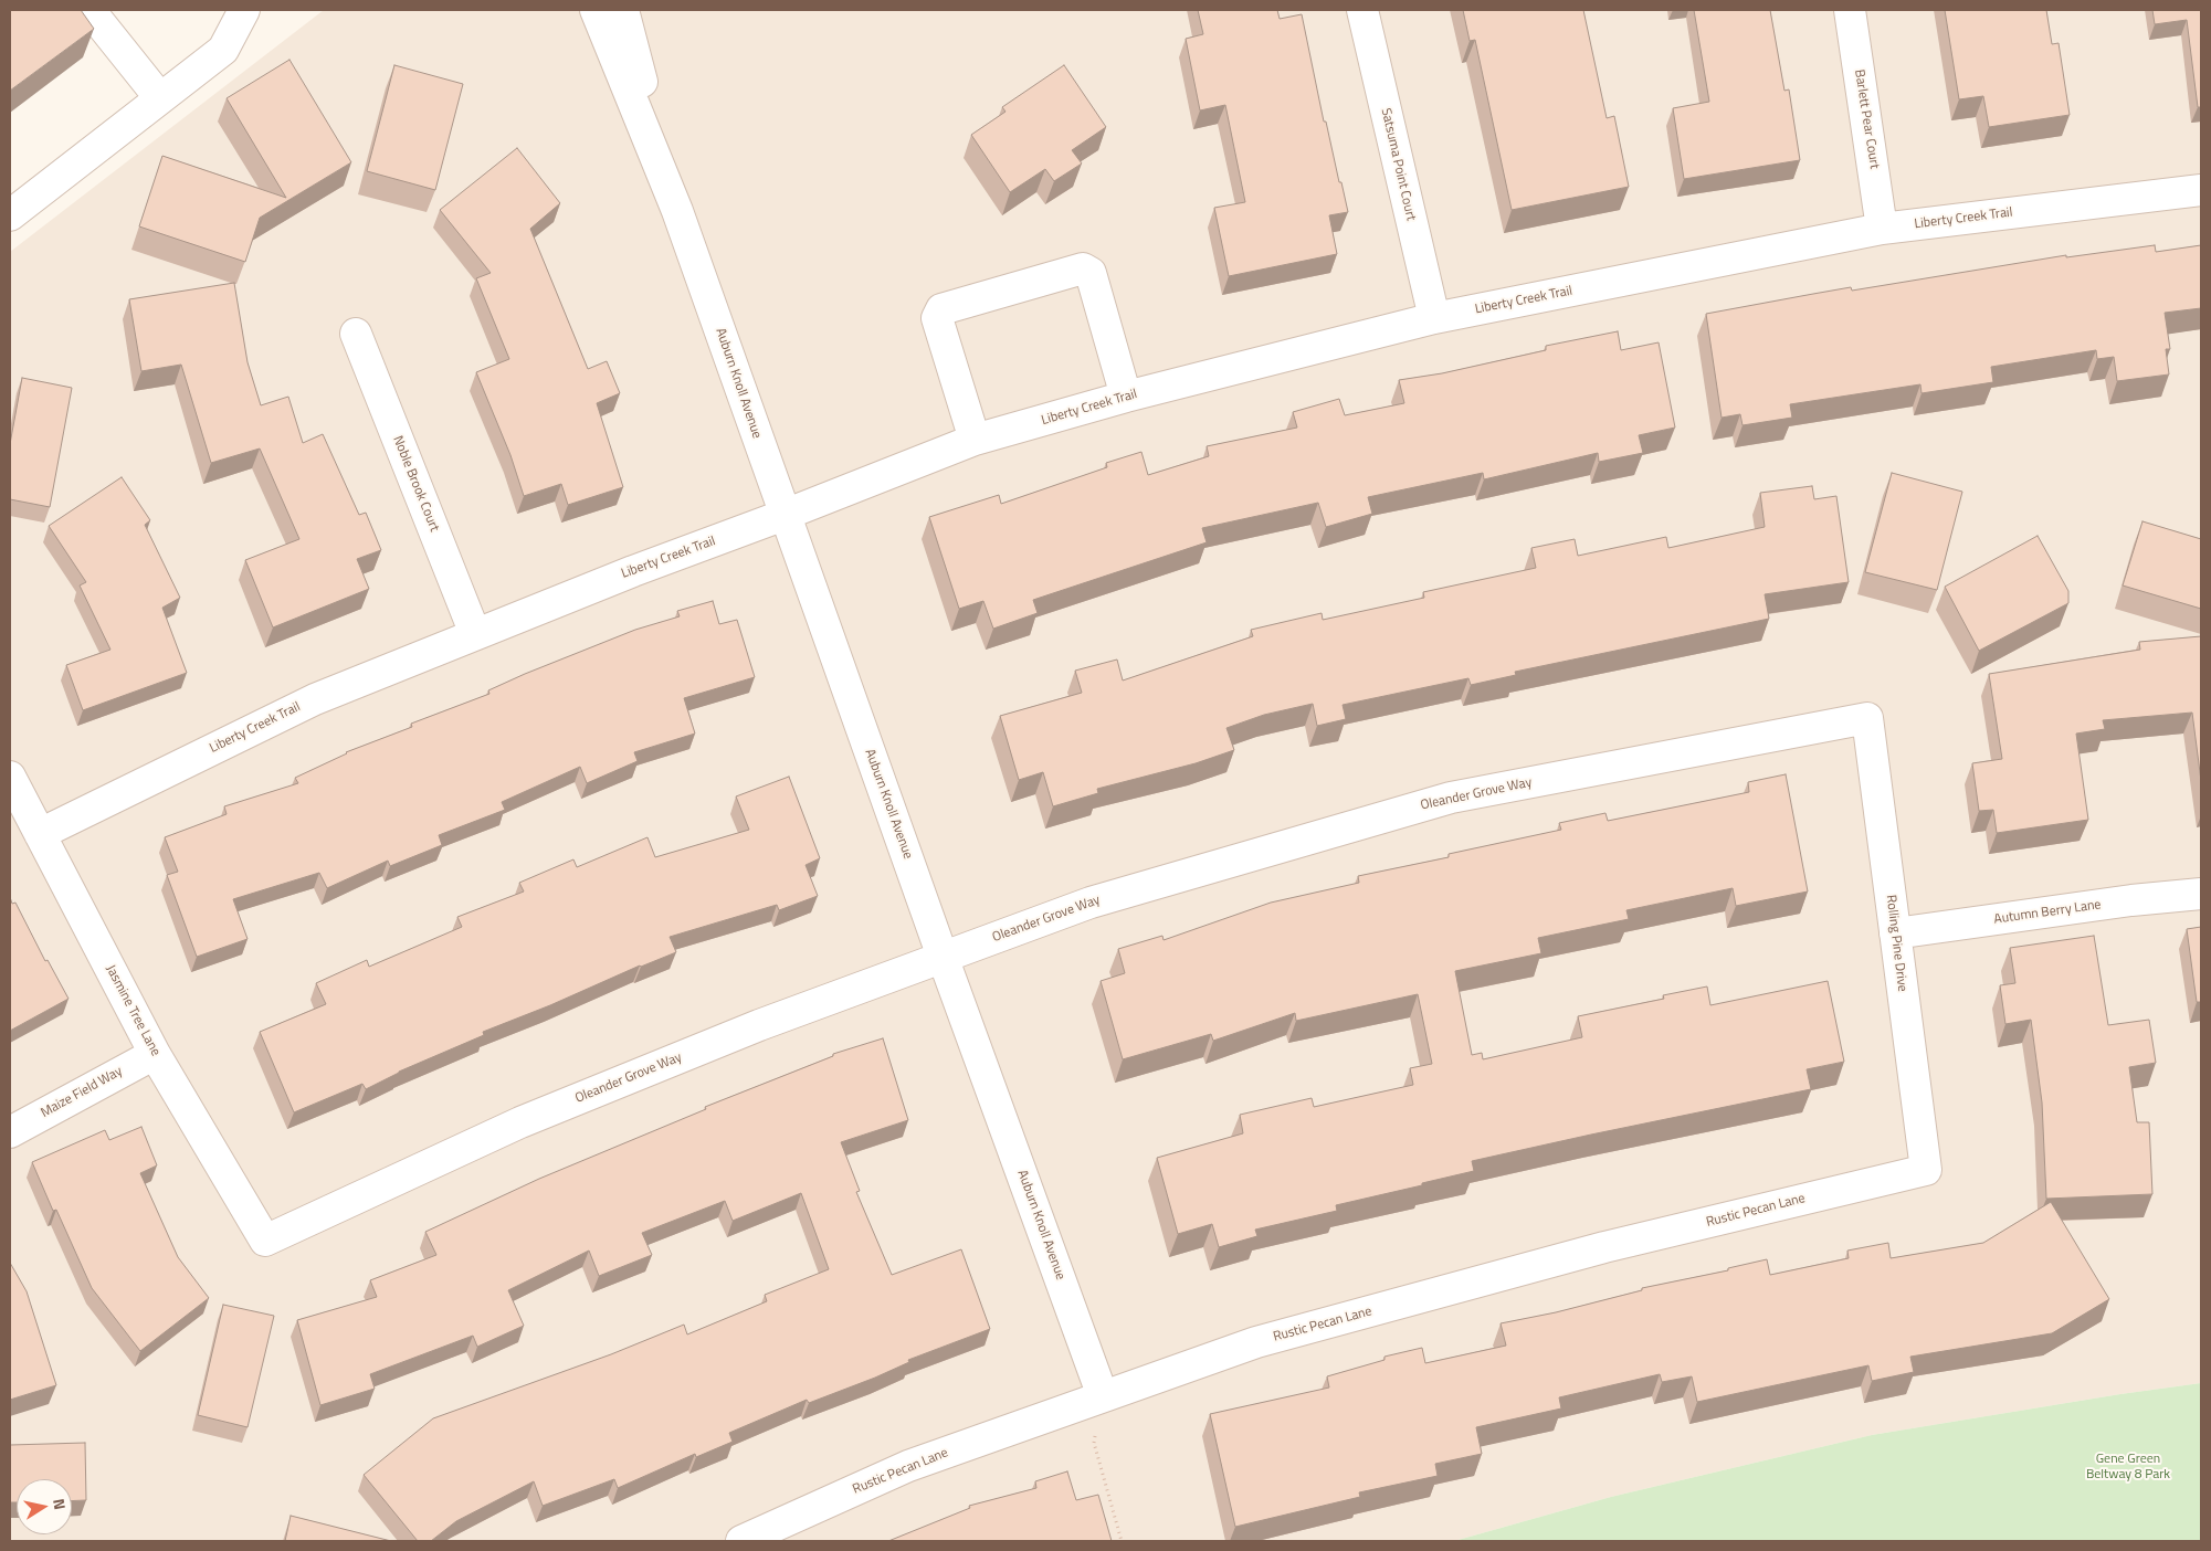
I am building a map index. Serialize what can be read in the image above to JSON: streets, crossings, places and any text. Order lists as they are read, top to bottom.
{
  "streets": {
    "street": [
      "Barlett Pear Court",
      "Satsuma Point Court",
      "Liberty Creek Trail",
      "Auburn Knoll Avenue",
      "Noble Brook Court",
      "Oleander Grove Way",
      "Autumn Berry Lane",
      "Rolling Pine Drive",
      "Jasmine Tree Lane",
      "Maize Field Way",
      "Rustic Pecan Lane"
    ]
  },
  "crossings": [
    ["Barlett Pear Court", "Liberty Creek Trail"],
    ["Satsuma Point Court", "Liberty Creek Trail"],
    ["Liberty Creek Trail", "Auburn Knoll Avenue"],
    ["Liberty Creek Trail", "Noble Brook Court"],
    ["Liberty Creek Trail", "Jasmine Tree Lane"],
    ["Auburn Knoll Avenue", "Oleander Grove Way"],
    ["Auburn Knoll Avenue", "Rustic Pecan Lane"],
    ["Oleander Grove Way", "Rolling Pine Drive"],
    ["Oleander Grove Way", "Jasmine Tree Lane"],
    ["Autumn Berry Lane", "Rolling Pine Drive"],
    ["Rolling Pine Drive", "Rustic Pecan Lane"],
    ["Jasmine Tree Lane", "Maize Field Way"]
  ],
  "parks": ["Gene Green Beltway 8 Park"],
  "north": "right"
}
